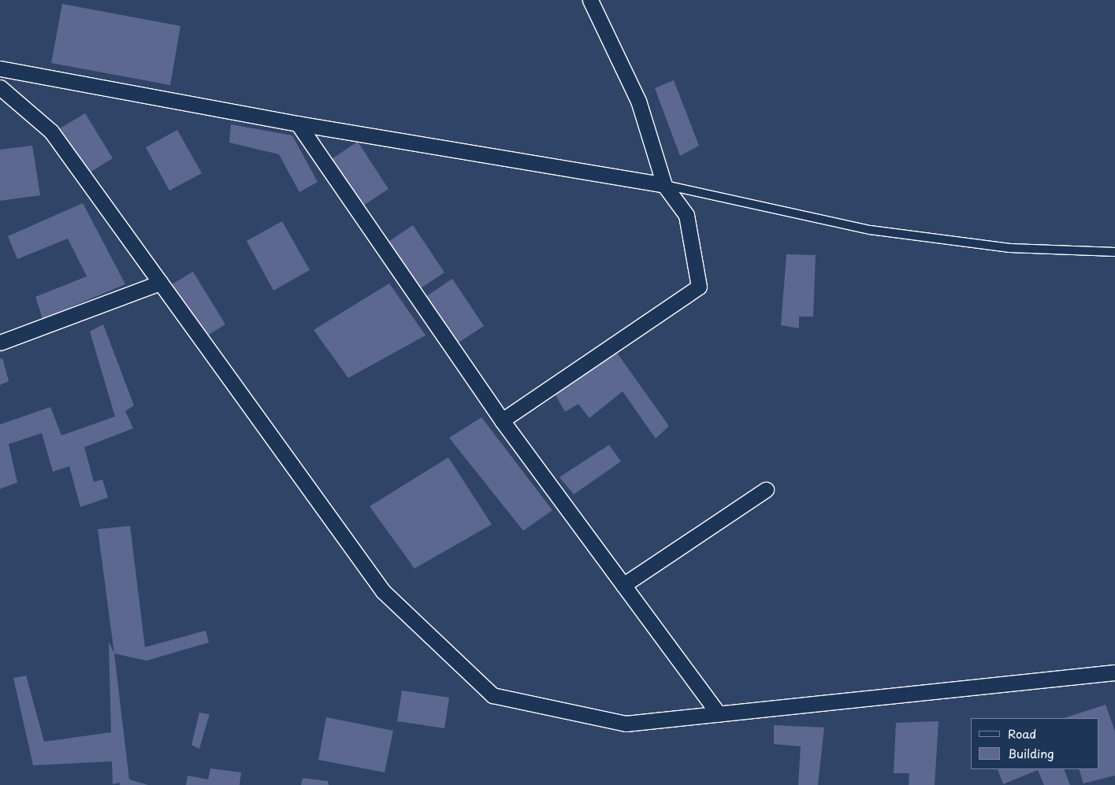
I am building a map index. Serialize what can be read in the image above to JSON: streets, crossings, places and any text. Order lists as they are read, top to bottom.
{
  "legend": ["Road", "Building"]
}
